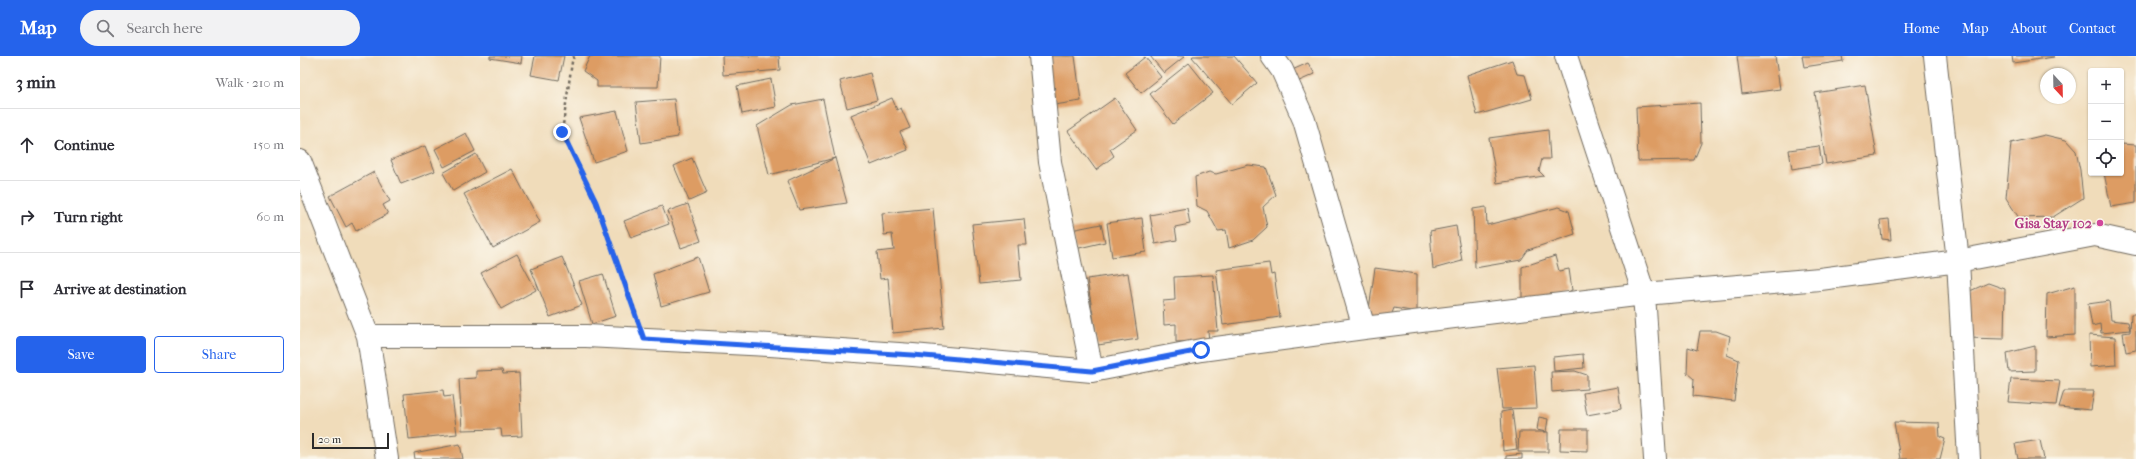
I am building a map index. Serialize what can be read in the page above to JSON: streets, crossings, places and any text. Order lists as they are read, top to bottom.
{
  "places": ["Gisa Stay 102"],
  "scale_bar": "20 m",
  "north": "bottom",
  "page": {
    "header": "Map",
    "search": "Search here",
    "nav": [
      "Home",
      "Map",
      "About",
      "Contact"
    ],
    "heading": ["3 min", "Walk · 210 m"],
    "map_buttons": ["+", "−"],
    "list": [
      ["Continue", "150 m"],
      ["Turn right", "60 m"],
      "Arrive at destination"
    ],
    "buttons": ["Save", "Share"],
    "scale": "20 m"
  }
}
